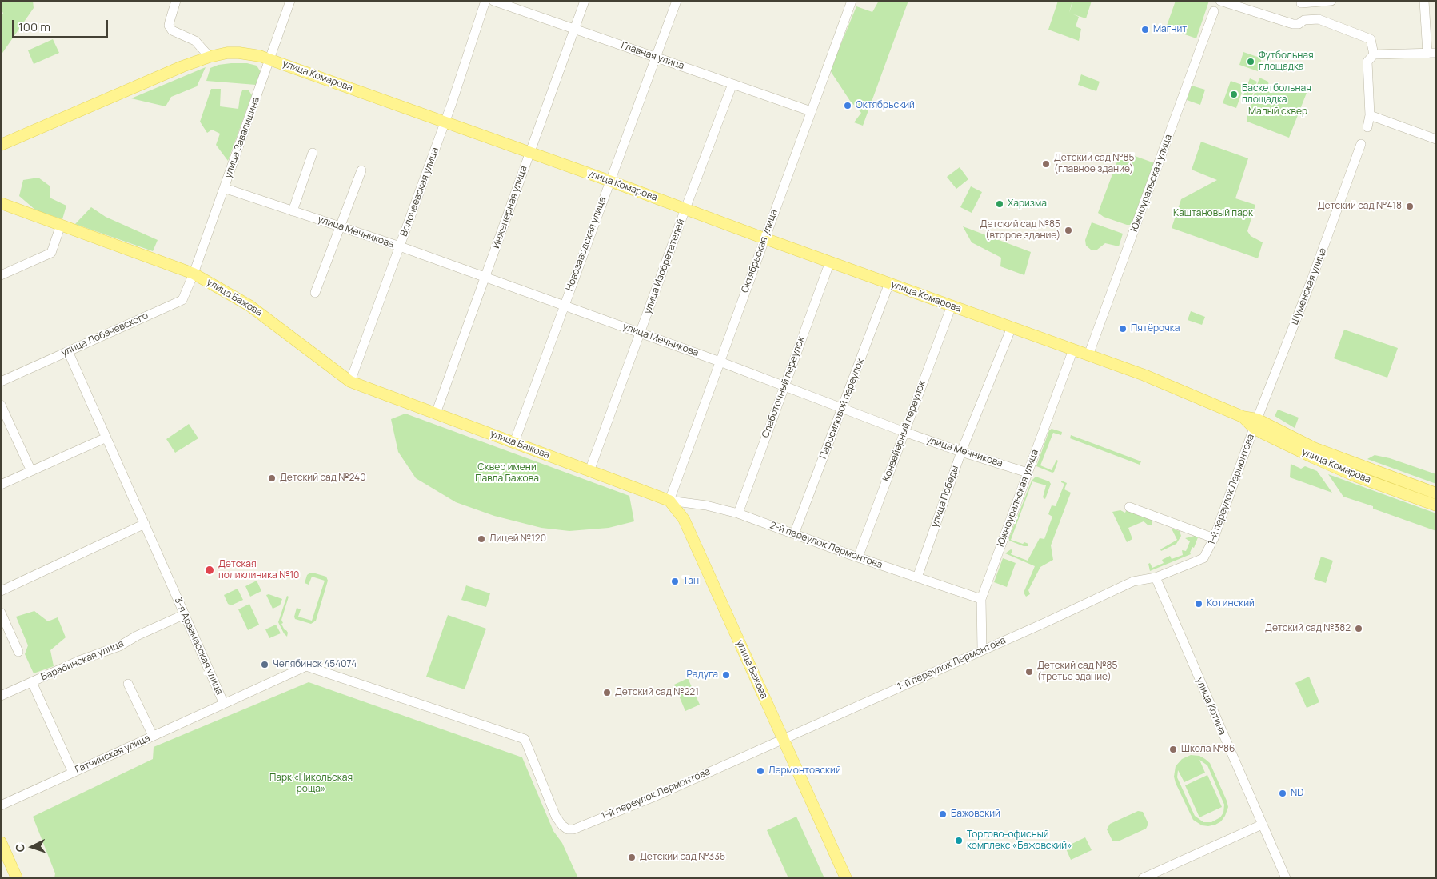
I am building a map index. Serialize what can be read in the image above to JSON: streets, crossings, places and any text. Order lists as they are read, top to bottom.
{
  "streets": {
    "main road": ["улица Комарова", "улица Бажова"],
    "street": [
      "Главная улица",
      "улица Завалишина",
      "Южноуральская улица",
      "Волочаевская улица",
      "Инженерная улица",
      "улица Мечникова",
      "Новозаводская улица",
      "Октябрьская улица",
      "улица Изобретателей",
      "Шуменская улица",
      "улица Лобачевского",
      "Слаботочный переулок",
      "Паросиловой переулок",
      "Конвейерный переулок",
      "1-й переулок Лермонтова",
      "улица Победы",
      "2-й переулок Лермонтова",
      "3-я Арзамасская улица",
      "Барабинская улица",
      "улица Котина",
      "Гатчинская улица"
    ]
  },
  "crossings": [
    ["Главная улица", "Инженерная улица"],
    ["Главная улица", "Новозаводская улица"],
    ["Главная улица", "Октябрьская улица"],
    ["Главная улица", "улица Изобретателей"],
    ["улица Комарова", "улица Завалишина"],
    ["улица Комарова", "Южноуральская улица"],
    ["улица Комарова", "Волочаевская улица"],
    ["улица Комарова", "Инженерная улица"],
    ["улица Комарова", "Новозаводская улица"],
    ["улица Комарова", "Октябрьская улица"],
    ["улица Комарова", "улица Изобретателей"],
    ["улица Комарова", "Шуменская улица"],
    ["улица Комарова", "Слаботочный переулок"],
    ["улица Комарова", "Паросиловой переулок"],
    ["улица Комарова", "Конвейерный переулок"],
    ["улица Комарова", "1-й переулок Лермонтова"],
    ["улица Комарова", "улица Победы"],
    ["улица Завалишина", "улица Мечникова"],
    ["улица Завалишина", "улица Бажова"],
    ["улица Завалишина", "улица Лобачевского"],
    ["Южноуральская улица", "улица Мечникова"],
    ["Южноуральская улица", "1-й переулок Лермонтова"],
    ["Южноуральская улица", "2-й переулок Лермонтова"],
    ["Волочаевская улица", "улица Мечникова"],
    ["Волочаевская улица", "улица Бажова"],
    ["Инженерная улица", "улица Мечникова"],
    ["Инженерная улица", "улица Бажова"],
    ["улица Мечникова", "Новозаводская улица"],
    ["улица Мечникова", "Октябрьская улица"],
    ["улица Мечникова", "улица Изобретателей"],
    ["улица Мечникова", "Слаботочный переулок"],
    ["улица Мечникова", "Паросиловой переулок"],
    ["улица Мечникова", "Конвейерный переулок"],
    ["улица Мечникова", "улица Победы"],
    ["Новозаводская улица", "улица Бажова"],
    ["Октябрьская улица", "улица Бажова"],
    ["Октябрьская улица", "2-й переулок Лермонтова"],
    ["улица Изобретателей", "улица Бажова"],
    ["Шуменская улица", "1-й переулок Лермонтова"],
    ["улица Бажова", "улица Лобачевского"],
    ["улица Бажова", "1-й переулок Лермонтова"],
    ["улица Бажова", "2-й переулок Лермонтова"],
    ["улица Лобачевского", "3-я Арзамасская улица"],
    ["Слаботочный переулок", "2-й переулок Лермонтова"],
    ["Паросиловой переулок", "2-й переулок Лермонтова"],
    ["Конвейерный переулок", "2-й переулок Лермонтова"],
    ["1-й переулок Лермонтова", "3-я Арзамасская улица"],
    ["1-й переулок Лермонтова", "улица Котина"],
    ["улица Победы", "2-й переулок Лермонтова"],
    ["3-я Арзамасская улица", "Барабинская улица"],
    ["3-я Арзамасская улица", "Гатчинская улица"]
  ],
  "parks": [
    "Малый сквер",
    "Каштановый парк",
    "Сквер имени Павла Бажова",
    "Парк «Никольская роща»"
  ],
  "places": [
    "Магнит",
    "Футбольная площадка",
    "Баскетбольная площадка",
    "Октябрьский",
    "Детский сад №85 (главное здание)",
    "Харизма",
    "Детский сад №418",
    "Детский сад №85 (второе здание)",
    "Пятёрочка",
    "Детский сад №240",
    "Лицей №120",
    "Детская поликлиника №10",
    "Тан",
    "Котинский",
    "Детский сад №382",
    "Челябинск 454074",
    "Детский сад №85 (третье здание)",
    "Радуга",
    "Детский сад №221",
    "Школа №86",
    "Лермонтовский",
    "ND",
    "Бажовский",
    "Торгово-офисный комплекс «Бажовский»",
    "Детский сад №336"
  ],
  "scale_bar": "100 m",
  "north": "left"
}
